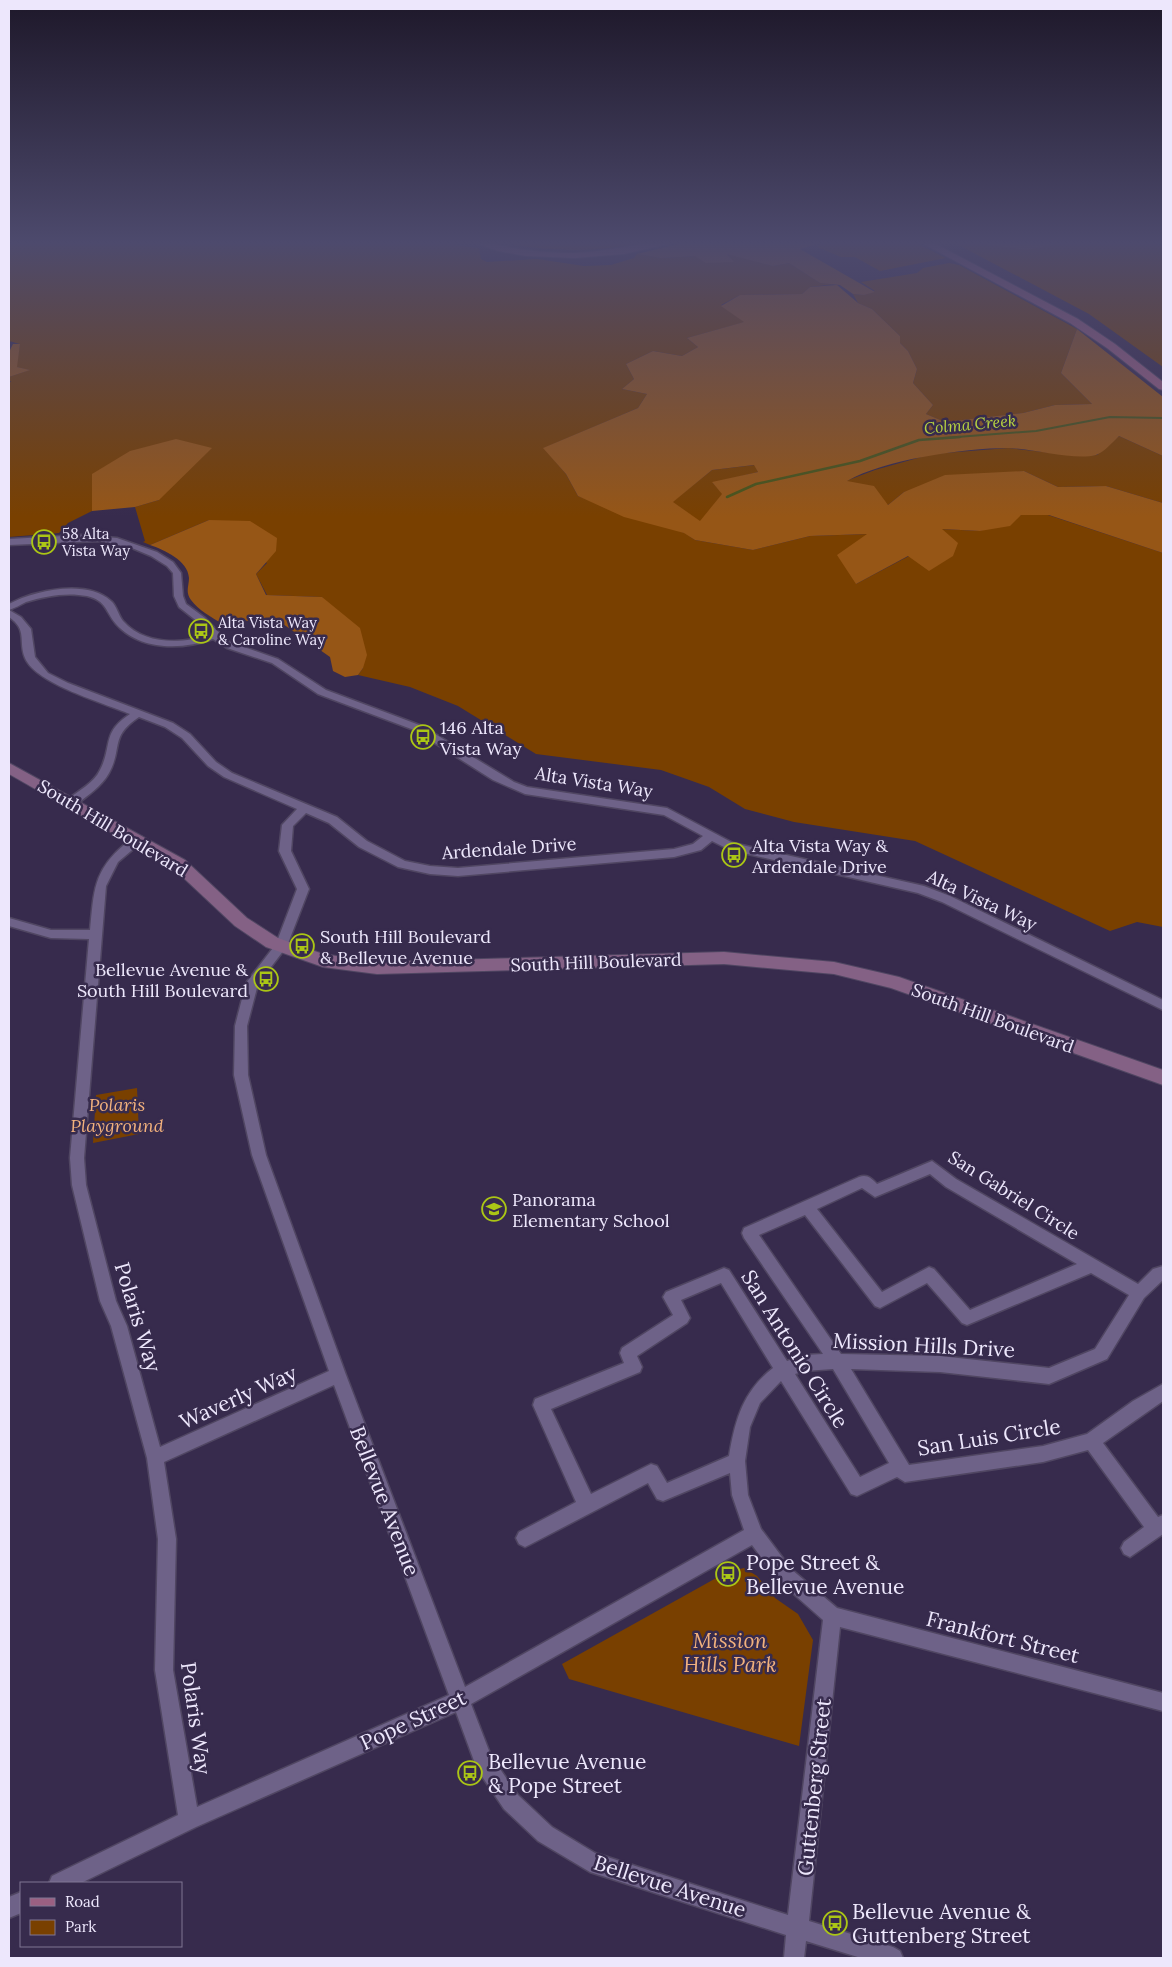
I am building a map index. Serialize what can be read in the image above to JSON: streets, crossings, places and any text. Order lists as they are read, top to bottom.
{
  "streets": {
    "street": [
      "Alta Vista Way",
      "South Hill Boulevard",
      "Ardendale Drive",
      "San Gabriel Circle",
      "Polaris Way",
      "Mission Hills Drive",
      "San Antonio Circle",
      "Waverly Way",
      "San Luis Circle",
      "Bellevue Avenue",
      "Frankfort Street",
      "Pope Street",
      "Guttenberg Street"
    ]
  },
  "crossings": [
    ["Alta Vista Way", "Ardendale Drive"],
    ["South Hill Boulevard", "Polaris Way"],
    ["South Hill Boulevard", "Bellevue Avenue"],
    ["Ardendale Drive", "Bellevue Avenue"],
    ["San Gabriel Circle", "Mission Hills Drive"],
    ["San Gabriel Circle", "San Luis Circle"],
    ["Polaris Way", "Waverly Way"],
    ["Polaris Way", "Pope Street"],
    ["Mission Hills Drive", "San Antonio Circle"],
    ["Mission Hills Drive", "San Luis Circle"],
    ["Mission Hills Drive", "Frankfort Street"],
    ["Mission Hills Drive", "Pope Street"],
    ["Mission Hills Drive", "Guttenberg Street"],
    ["San Antonio Circle", "San Luis Circle"],
    ["Waverly Way", "Bellevue Avenue"],
    ["Bellevue Avenue", "Pope Street"],
    ["Bellevue Avenue", "Guttenberg Street"],
    ["Frankfort Street", "Guttenberg Street"]
  ],
  "water": ["Colma Creek"],
  "parks": ["Polaris Playground", "Mission Hills Park"],
  "places": {
    "bus stop": [
      "58 Alta Vista Way",
      "Alta Vista Way & Caroline Way",
      "146 Alta Vista Way",
      "Alta Vista Way & Ardendale Drive",
      "South Hill Boulevard & Bellevue Avenue",
      "Bellevue Avenue & South Hill Boulevard",
      "Pope Street & Bellevue Avenue",
      "Bellevue Avenue & Pope Street",
      "Bellevue Avenue & Guttenberg Street"
    ],
    "school or university": ["Panorama Elementary School"]
  },
  "legend": ["Road", "Park"]
}
